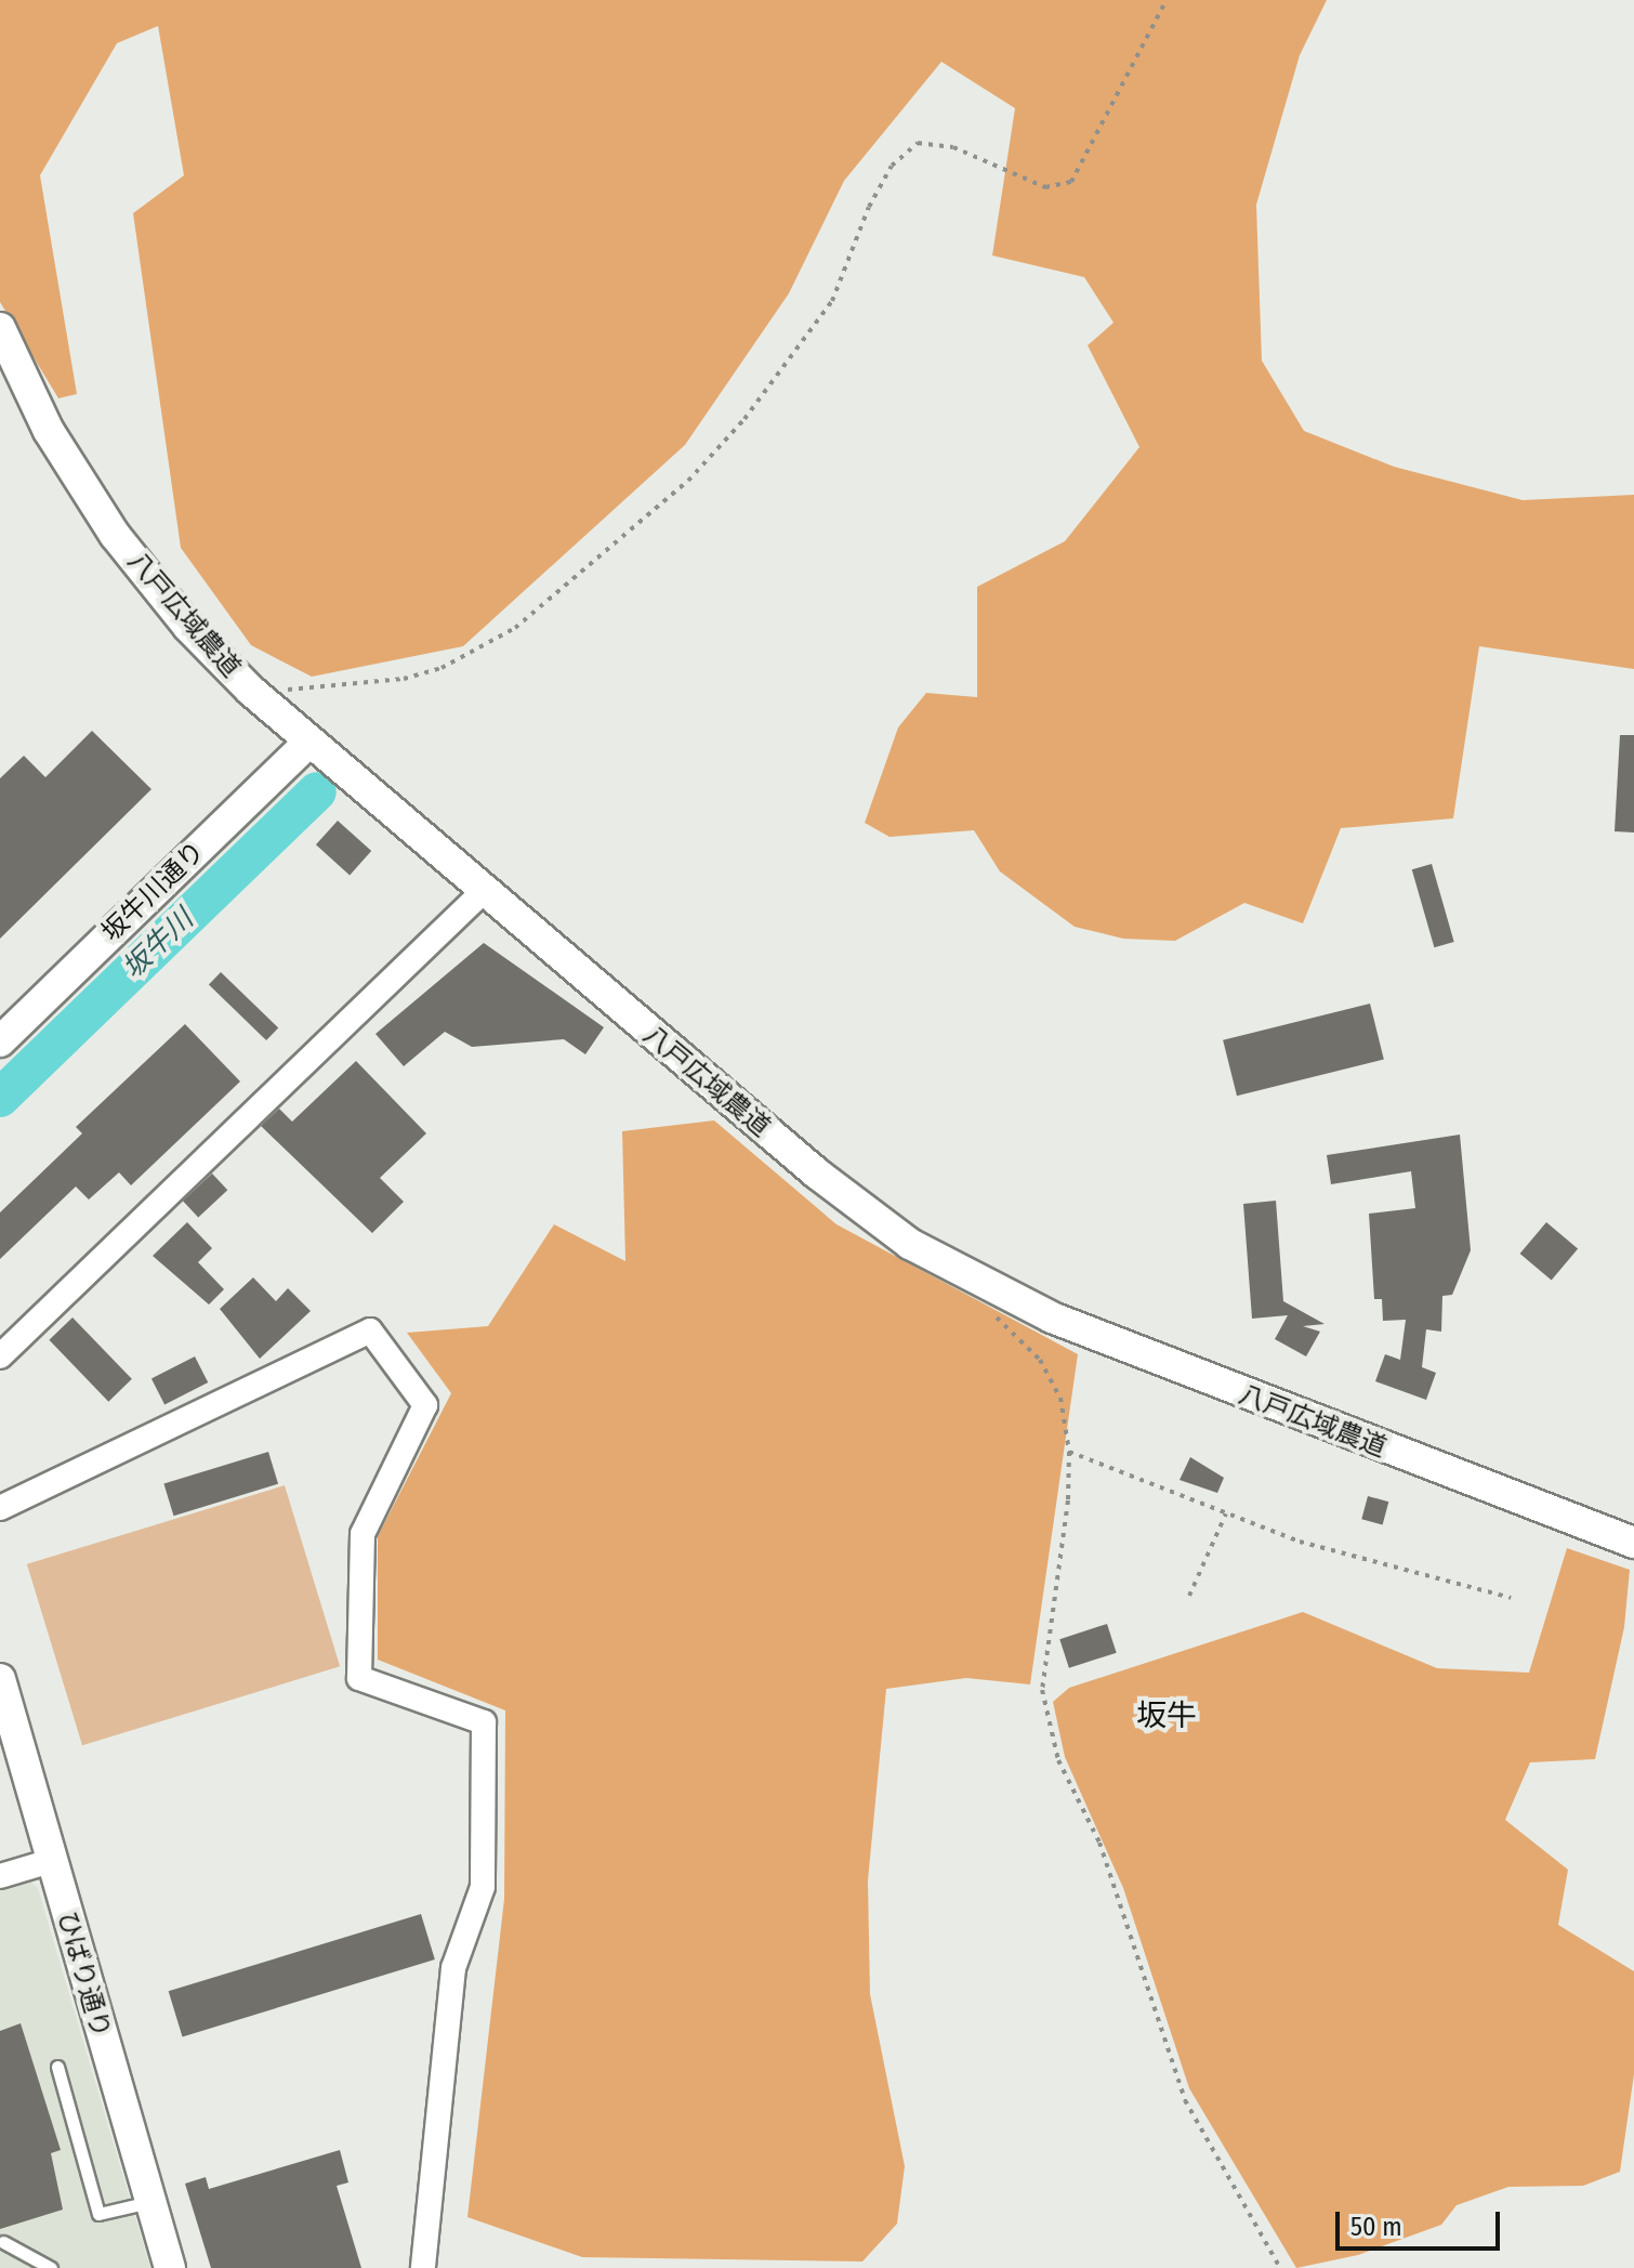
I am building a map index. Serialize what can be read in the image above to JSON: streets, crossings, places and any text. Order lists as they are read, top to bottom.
{
  "streets": {
    "street": ["八戸広域農道", "坂牛川通り", "ひばり通り"]
  },
  "crossings": [
    ["八戸広域農道", "坂牛川通り"]
  ],
  "districts": ["坂牛"],
  "water": ["坂牛川"],
  "scale_bar": "50 m"
}
